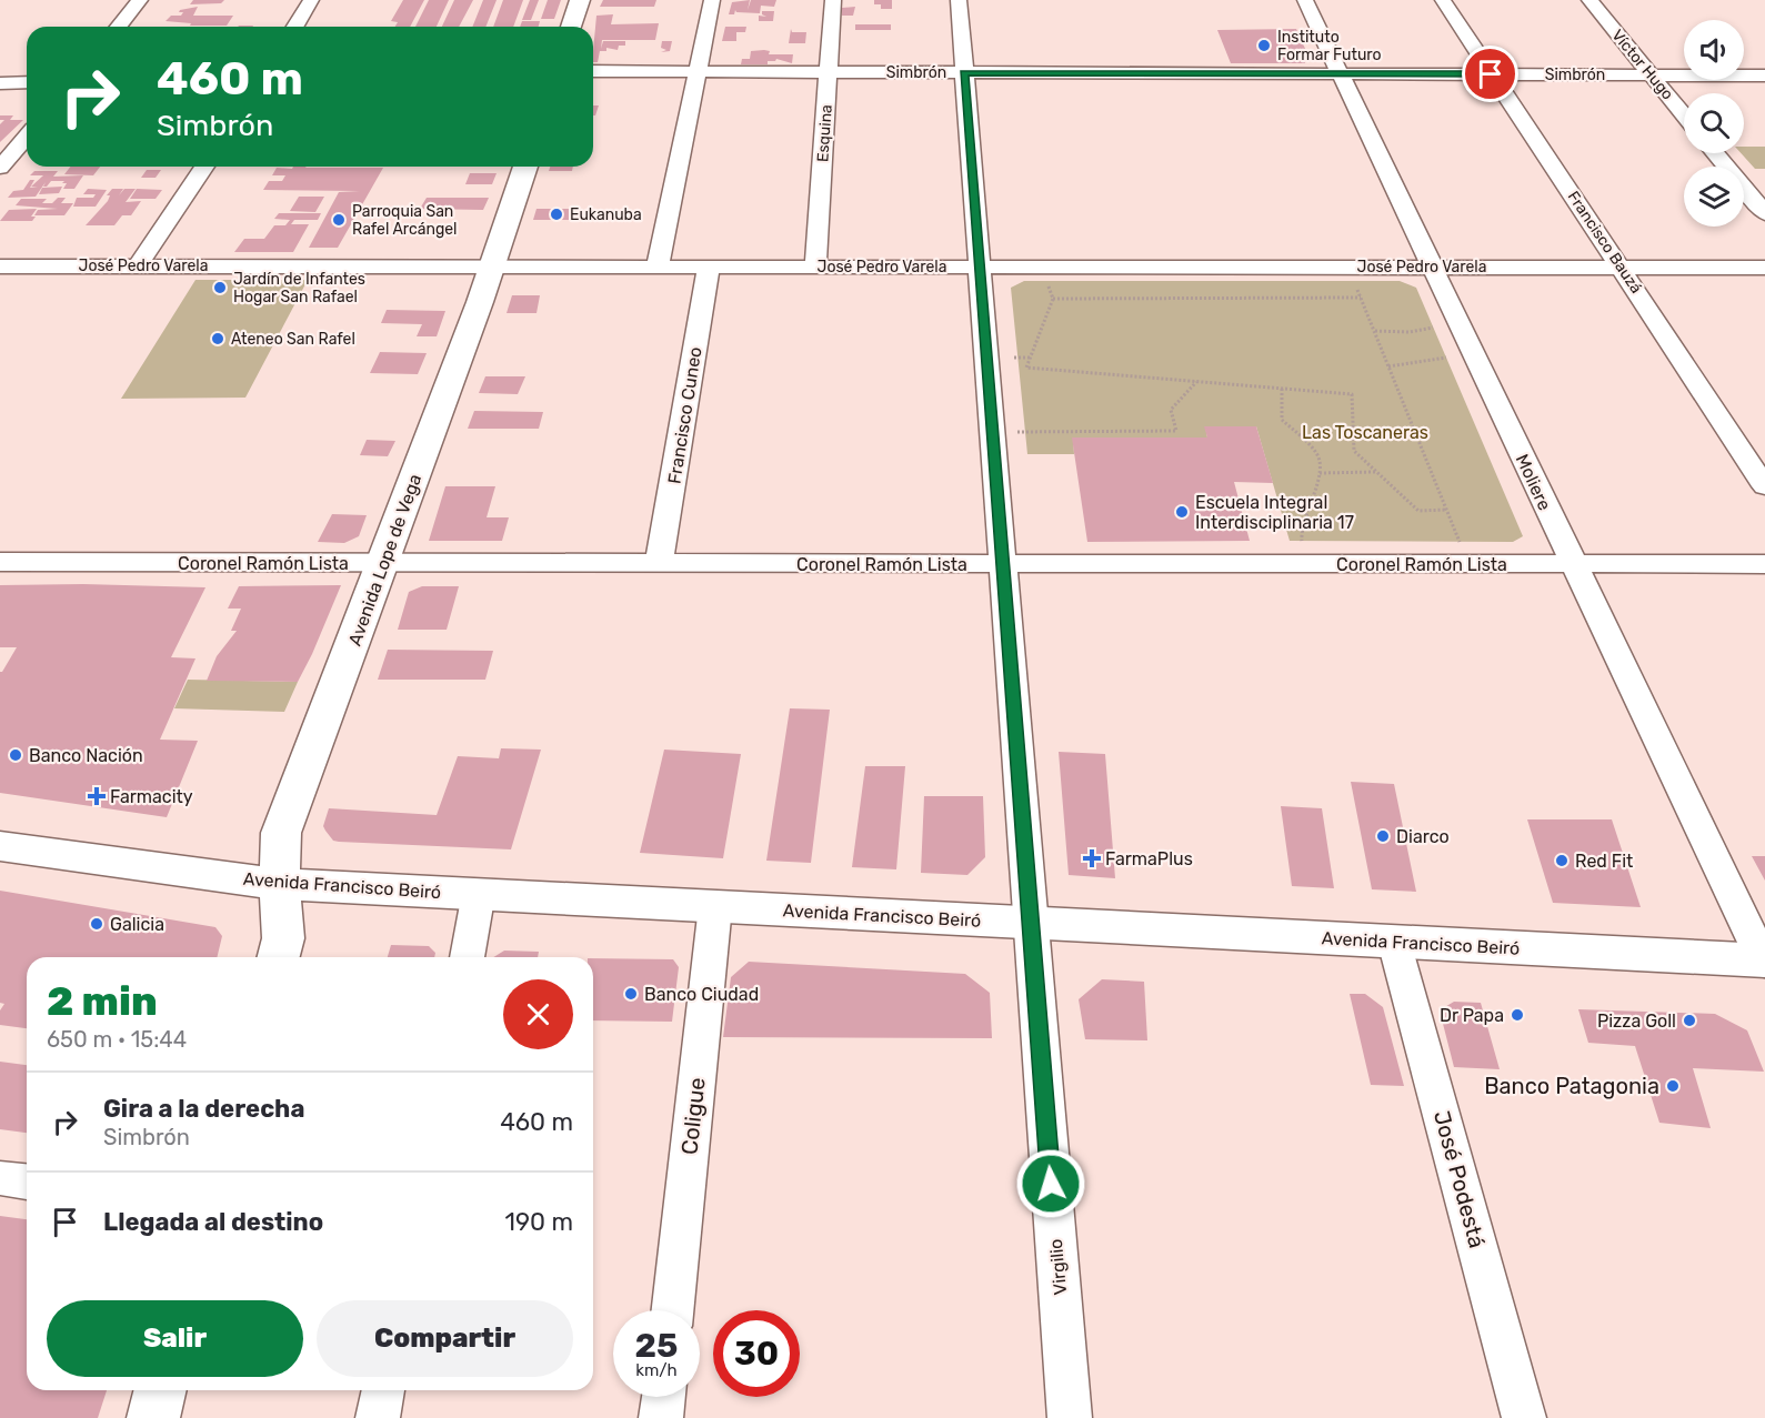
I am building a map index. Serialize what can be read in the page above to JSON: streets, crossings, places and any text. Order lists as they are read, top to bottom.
{
  "streets": {
    "main road": ["Avenida Lope de Vega", "Avenida Francisco Beiró"],
    "street": [
      "Víctor Hugo",
      "Simbrón",
      "Esquina",
      "Francisco Bauzá",
      "José Pedro Varela",
      "Francisco Cuneo",
      "Moliere",
      "Coronel Ramón Lista",
      "Coligue",
      "José Podestá",
      "Virgilio"
    ]
  },
  "crossings": [
    ["Víctor Hugo", "Simbrón"],
    ["Simbrón", "Esquina"],
    ["Simbrón", "Francisco Bauzá"],
    ["Simbrón", "Moliere"],
    ["Simbrón", "Virgilio"],
    ["Esquina", "José Pedro Varela"],
    ["Francisco Bauzá", "José Pedro Varela"],
    ["José Pedro Varela", "Francisco Cuneo"],
    ["José Pedro Varela", "Moliere"],
    ["José Pedro Varela", "Avenida Lope de Vega"],
    ["José Pedro Varela", "Virgilio"],
    ["Francisco Cuneo", "Coronel Ramón Lista"],
    ["Moliere", "Coronel Ramón Lista"],
    ["Moliere", "Avenida Francisco Beiró"],
    ["Avenida Lope de Vega", "Coronel Ramón Lista"],
    ["Avenida Lope de Vega", "Avenida Francisco Beiró"],
    ["Coronel Ramón Lista", "Virgilio"],
    ["Avenida Francisco Beiró", "Coligue"],
    ["Avenida Francisco Beiró", "José Podestá"],
    ["Avenida Francisco Beiró", "Virgilio"]
  ],
  "parks": ["Las Toscaneras"],
  "places": {
    "other": [
      "Instituto Formar Futuro",
      "Eukanuba",
      "Parroquia San Rafel Arcángel",
      "Jardín de Infantes Hogar San Rafael",
      "Ateneo San Rafel",
      "Escuela Integral Interdisciplinaria 17",
      "Banco Nación",
      "Diarco",
      "Red Fit",
      "Galicia",
      "Banco Ciudad",
      "Dr Papa",
      "Pizza Goll",
      "Banco Patagonia"
    ],
    "health": ["Farmacity", "FarmaPlus"]
  },
  "page": {
    "turn": ["460 m", "Simbrón"],
    "heading": ["2 min", "650 m · 15:44"],
    "list": [
      {
        "name": "Gira a la derecha",
        "note": "Simbrón",
        "value": "460 m"
      },
      {
        "name": "Llegada al destino",
        "value": "190 m"
      }
    ],
    "buttons": ["Salir", "Compartir"],
    "speed": "25 km/h",
    "limit": "30"
  }
}
